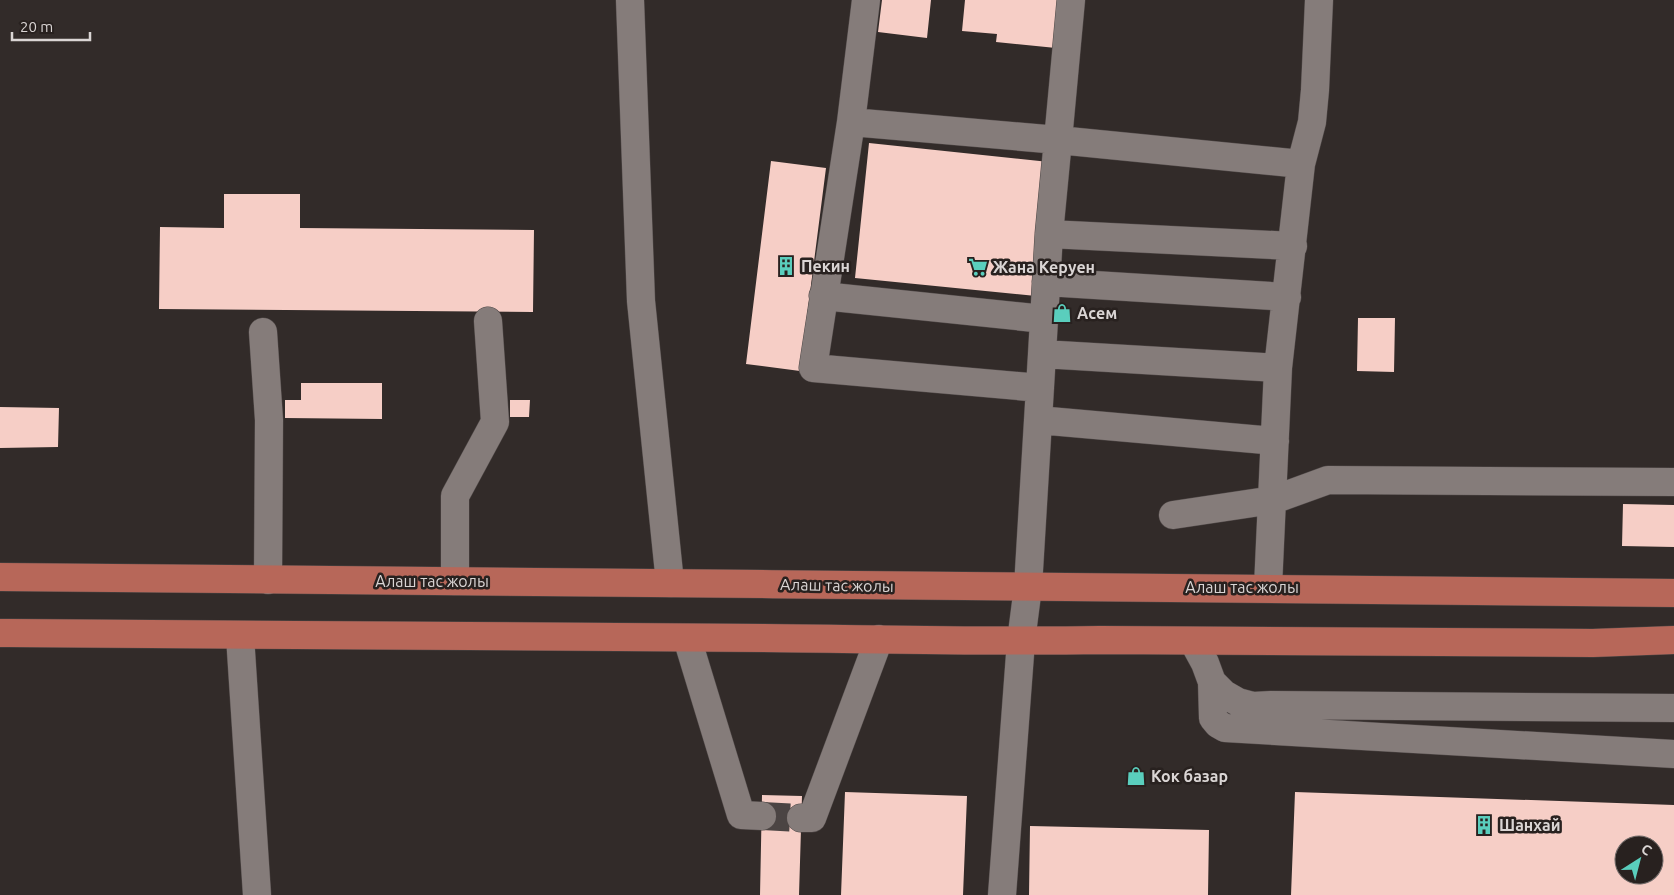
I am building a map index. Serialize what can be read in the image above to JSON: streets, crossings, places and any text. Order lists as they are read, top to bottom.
{
  "streets": {
    "main road": ["Алаш тас жолы"]
  },
  "places": {
    "building": ["Пекин", "Шанхай"],
    "supermarket": ["Жана Керуен"],
    "shop": ["Асем", "Кок базар"]
  },
  "scale_bar": "20 m",
  "north": "top right"
}
